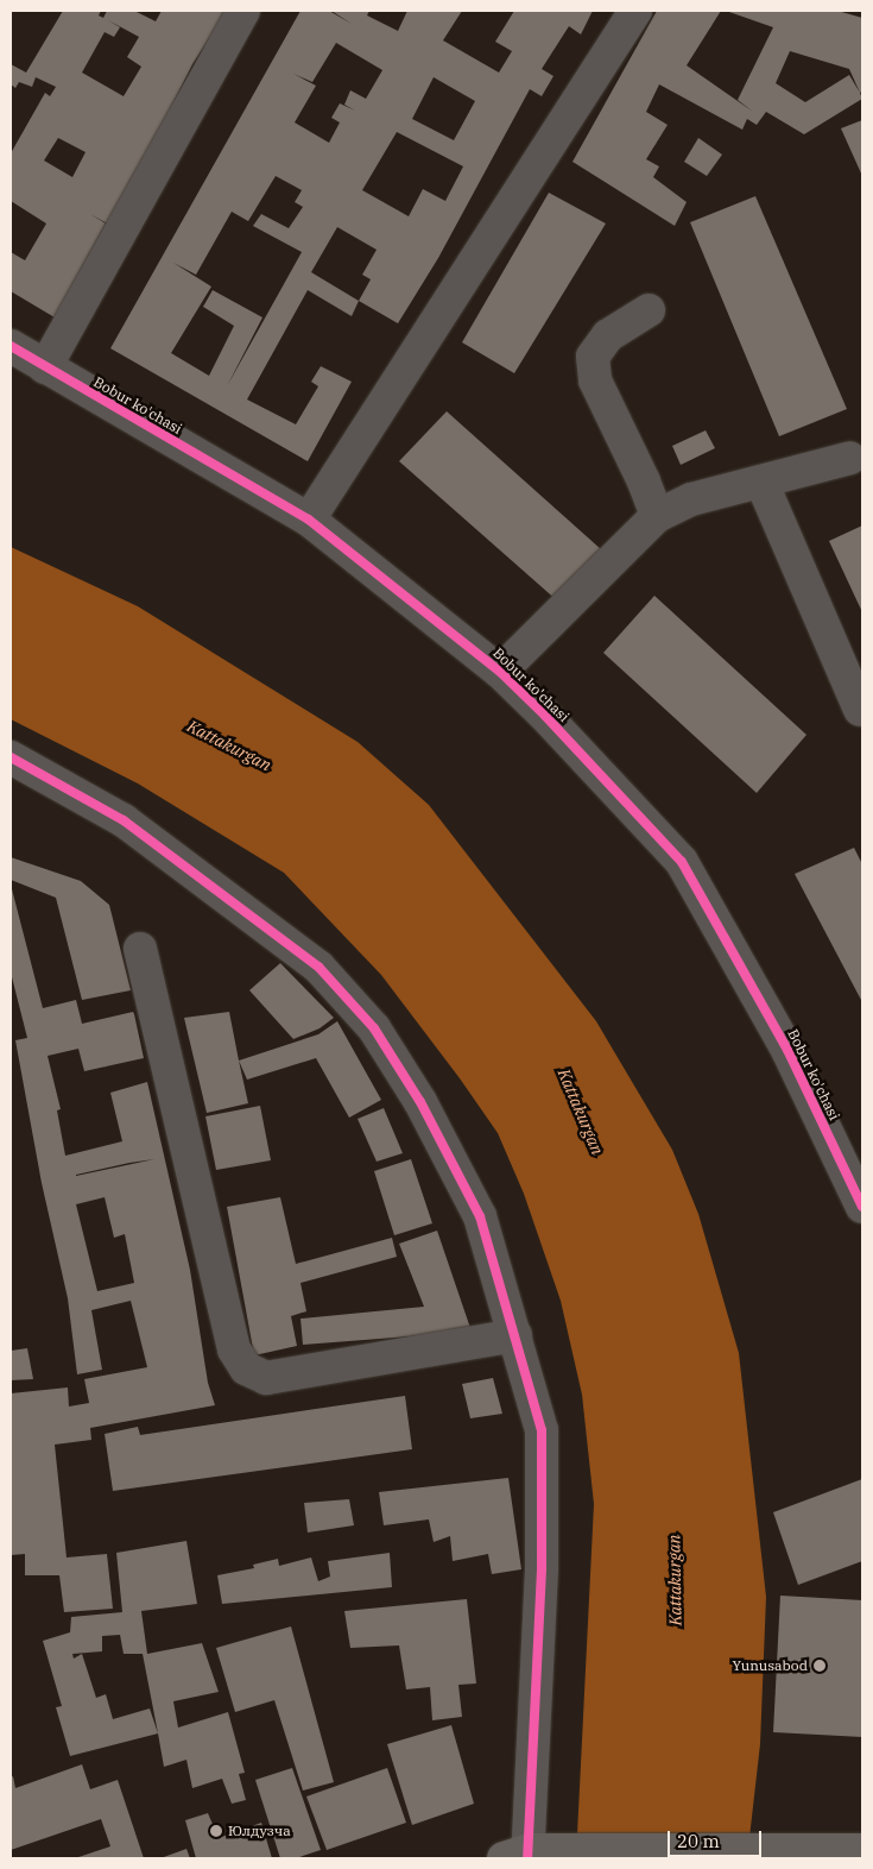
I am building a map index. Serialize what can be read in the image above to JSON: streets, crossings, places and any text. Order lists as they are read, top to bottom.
{
  "streets": {
    "street": ["Bobur ko'chasi"]
  },
  "water": ["Kattakurgan"],
  "places": ["Yunusabod", "Юлдузча"],
  "scale_bar": "20 m"
}
